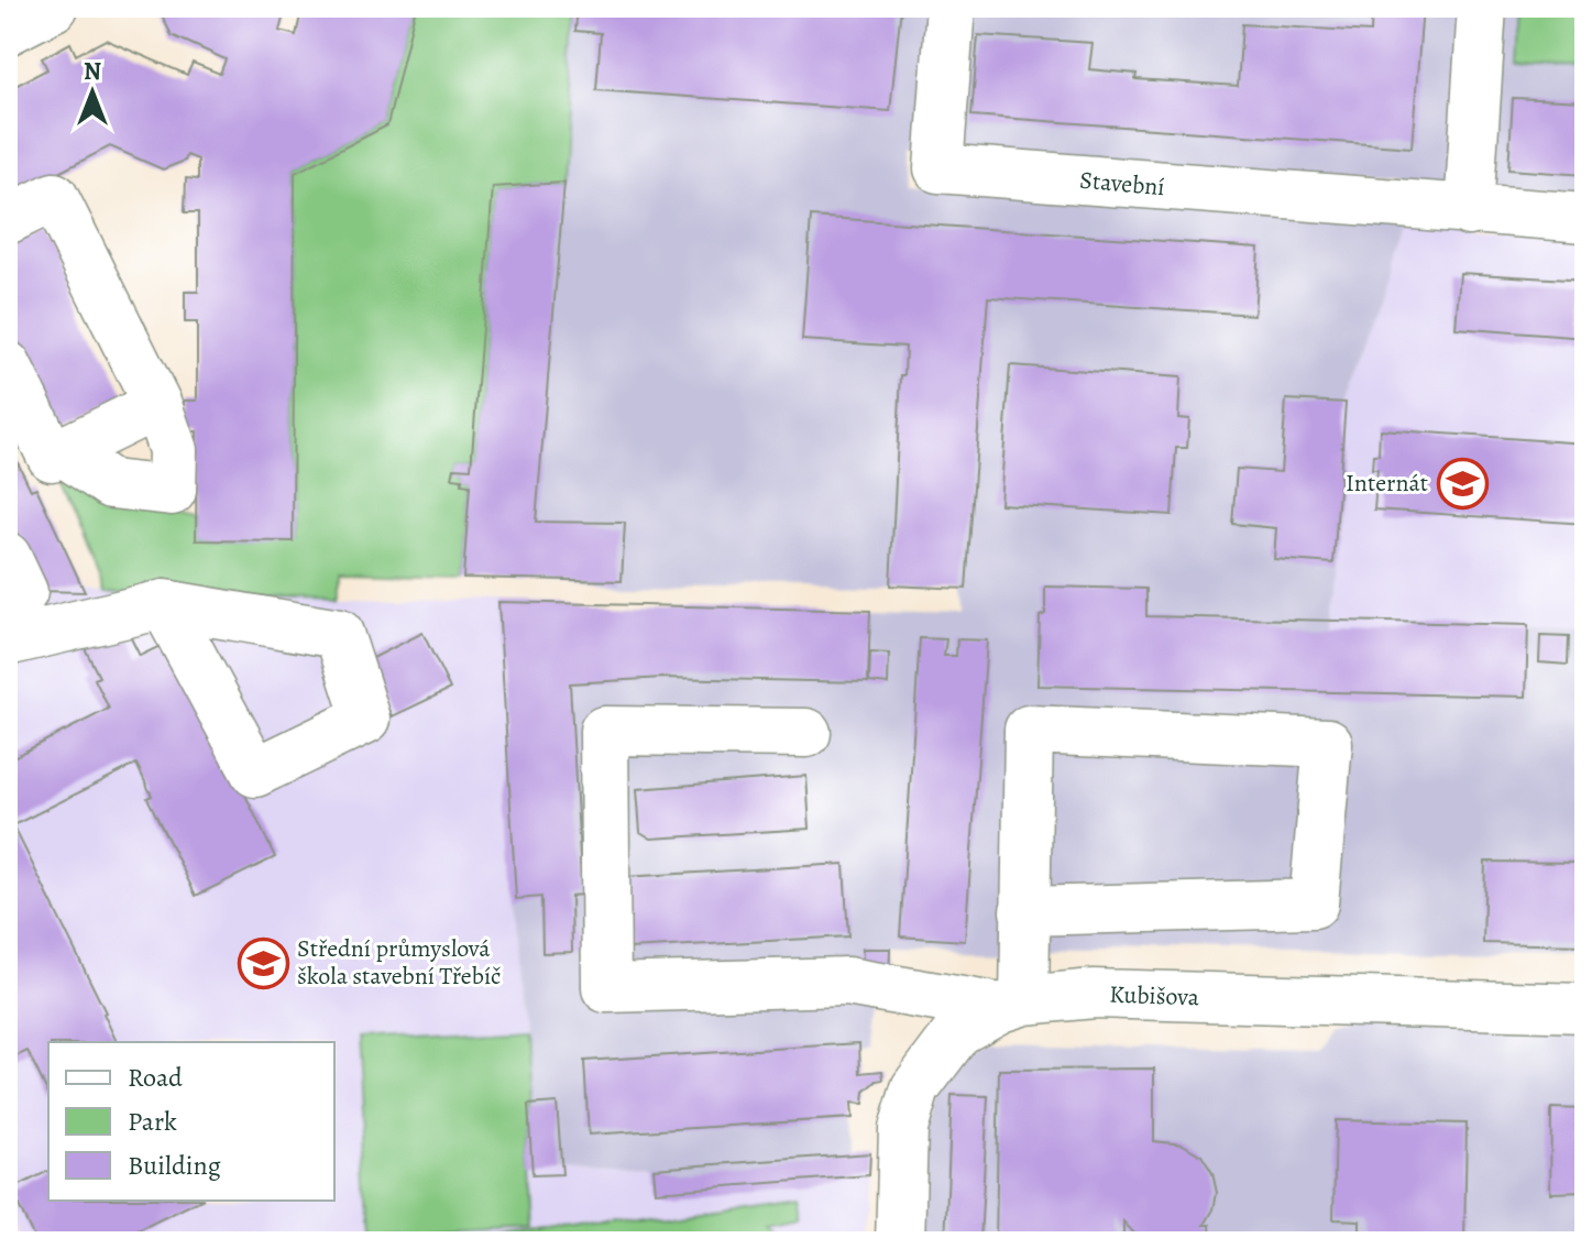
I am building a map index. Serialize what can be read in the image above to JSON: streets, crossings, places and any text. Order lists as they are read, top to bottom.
{
  "streets": {
    "street": ["Stavební", "Kubišova"]
  },
  "places": {
    "school or university": ["Internát", "Střední průmyslová škola stavební Třebíč"]
  },
  "legend": ["Road", "Park", "Building"],
  "north": "top"
}
